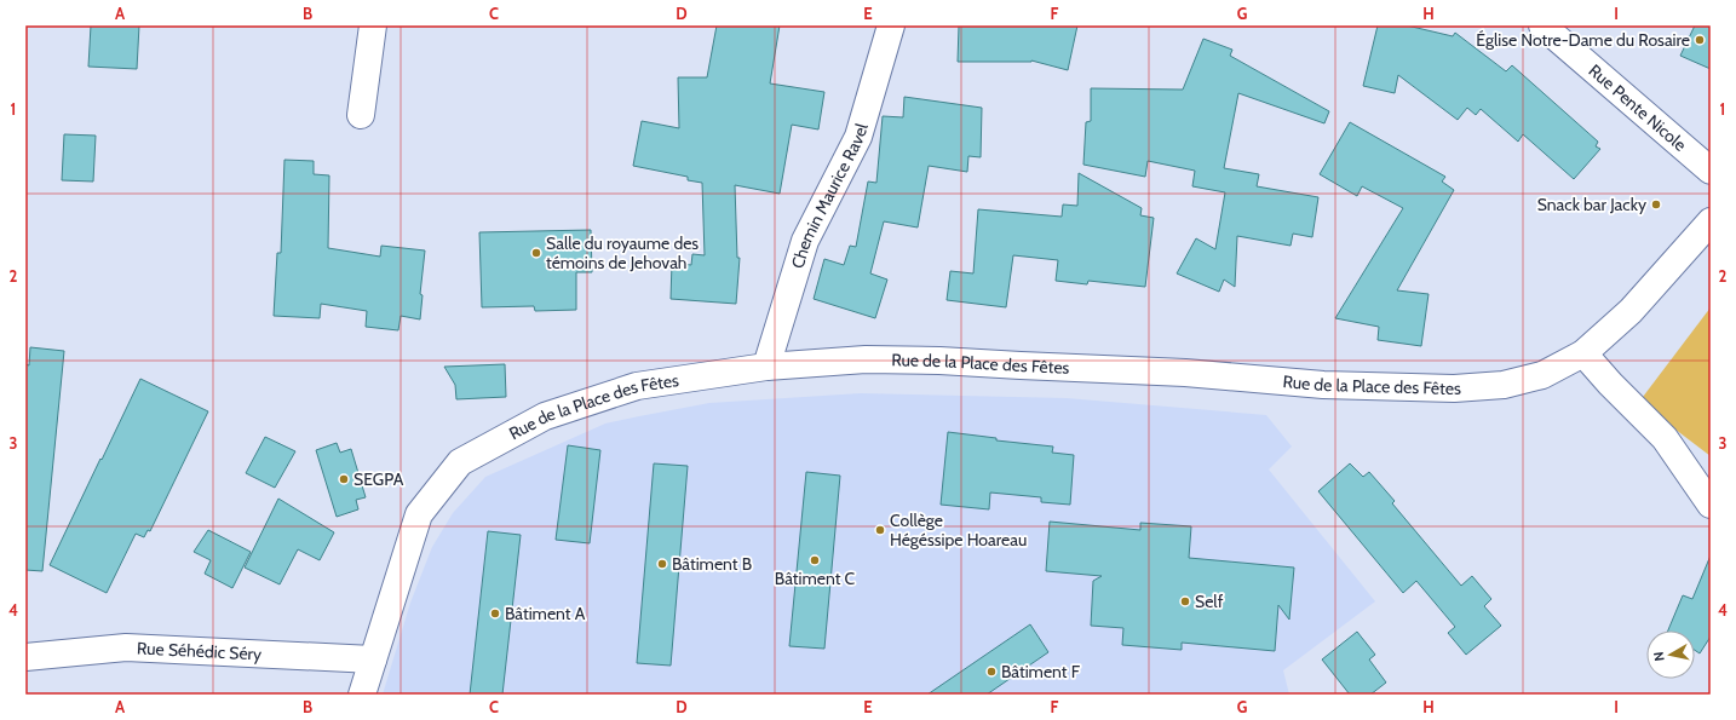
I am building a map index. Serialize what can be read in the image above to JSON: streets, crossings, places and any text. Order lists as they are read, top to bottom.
{
  "streets": {
    "street": [
      "Rue Pente Nicole",
      "Chemin Maurice Ravel",
      "Rue de la Place des Fêtes",
      "Rue Séhédic Séry"
    ]
  },
  "crossings": [
    ["Chemin Maurice Ravel", "Rue de la Place des Fêtes"],
    ["Rue de la Place des Fêtes", "Rue Séhédic Séry"]
  ],
  "places": [
    "Église Notre-Dame du Rosaire",
    "Snack bar Jacky",
    "Salle du royaume des témoins de Jehovah",
    "SEGPA",
    "Collège Hégéssipe Hoareau",
    "Bâtiment C",
    "Bâtiment B",
    "Self",
    "Bâtiment A",
    "Bâtiment F"
  ],
  "north": "left",
  "grid": {
    "columns": [
      "A",
      "B",
      "C",
      "D",
      "E",
      "F",
      "G",
      "H",
      "I"
    ],
    "rows": [
      "1",
      "2",
      "3",
      "4"
    ]
  }
}
